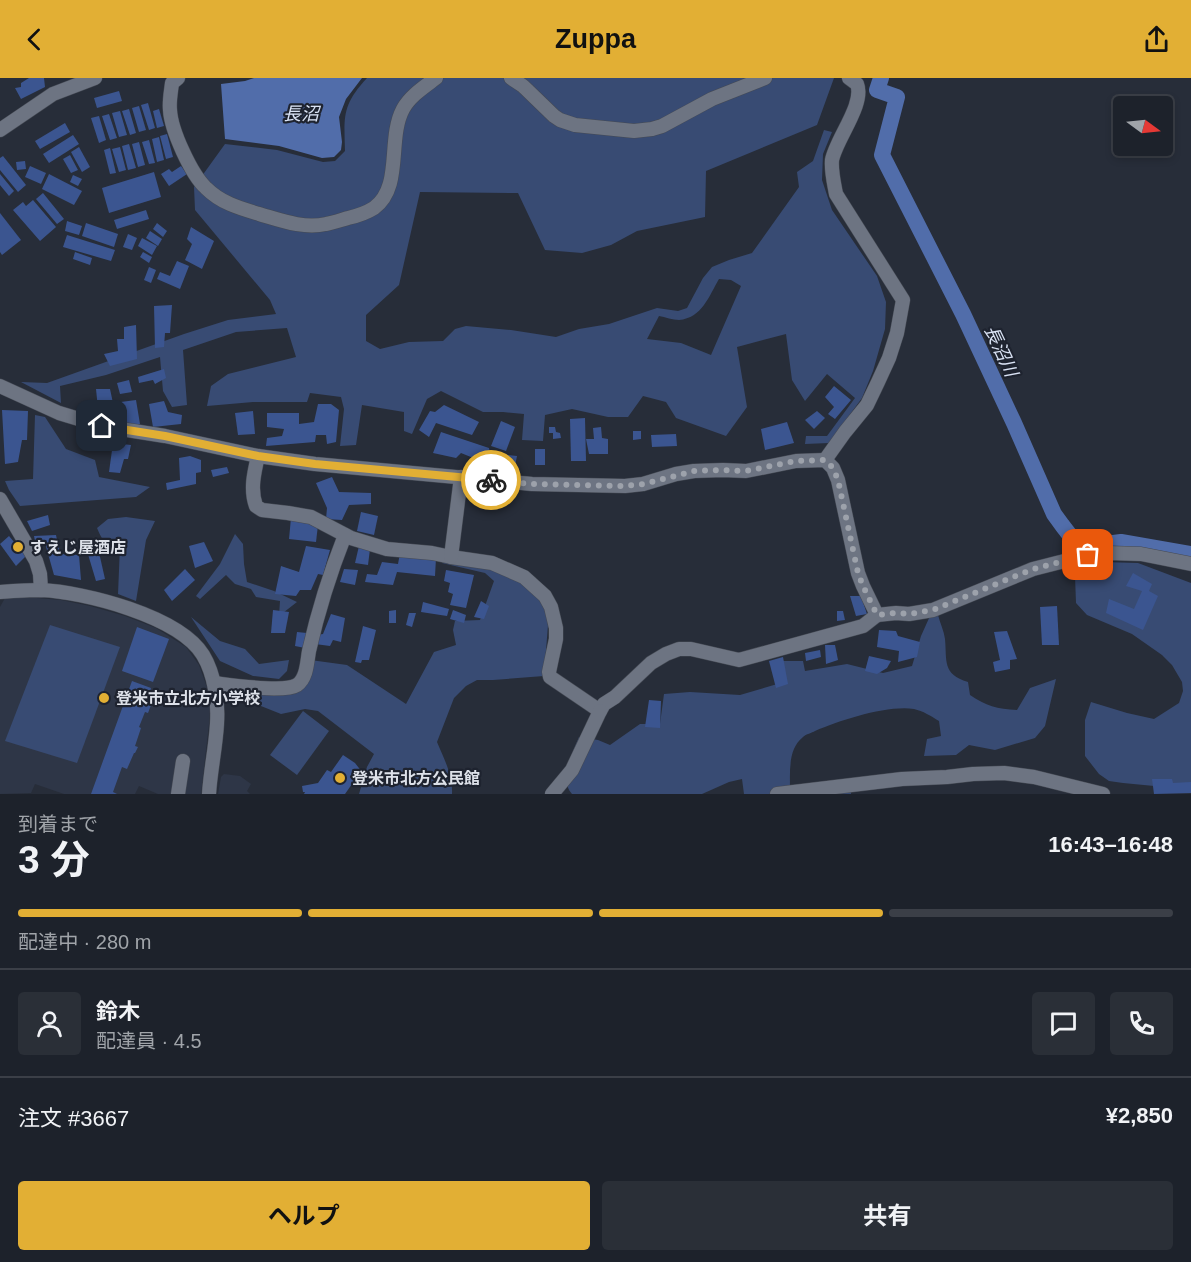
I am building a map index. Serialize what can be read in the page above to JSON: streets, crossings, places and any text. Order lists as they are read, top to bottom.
{
  "water": ["長沼", "長沼川"],
  "places": ["すえじ屋酒店", "登米市立北方小学校", "登米市北方公民館"],
  "north": "right",
  "page": {
    "header": "Zuppa",
    "heading": ["3 分", "到着まで", "16:43–16:48"],
    "panel": [
      "鈴木",
      "配達員 · 4.5",
      "注文 #3667",
      "¥2,850"
    ],
    "bar": "配達中 · 280 m",
    "buttons": ["ヘルプ", "共有"]
  }
}
